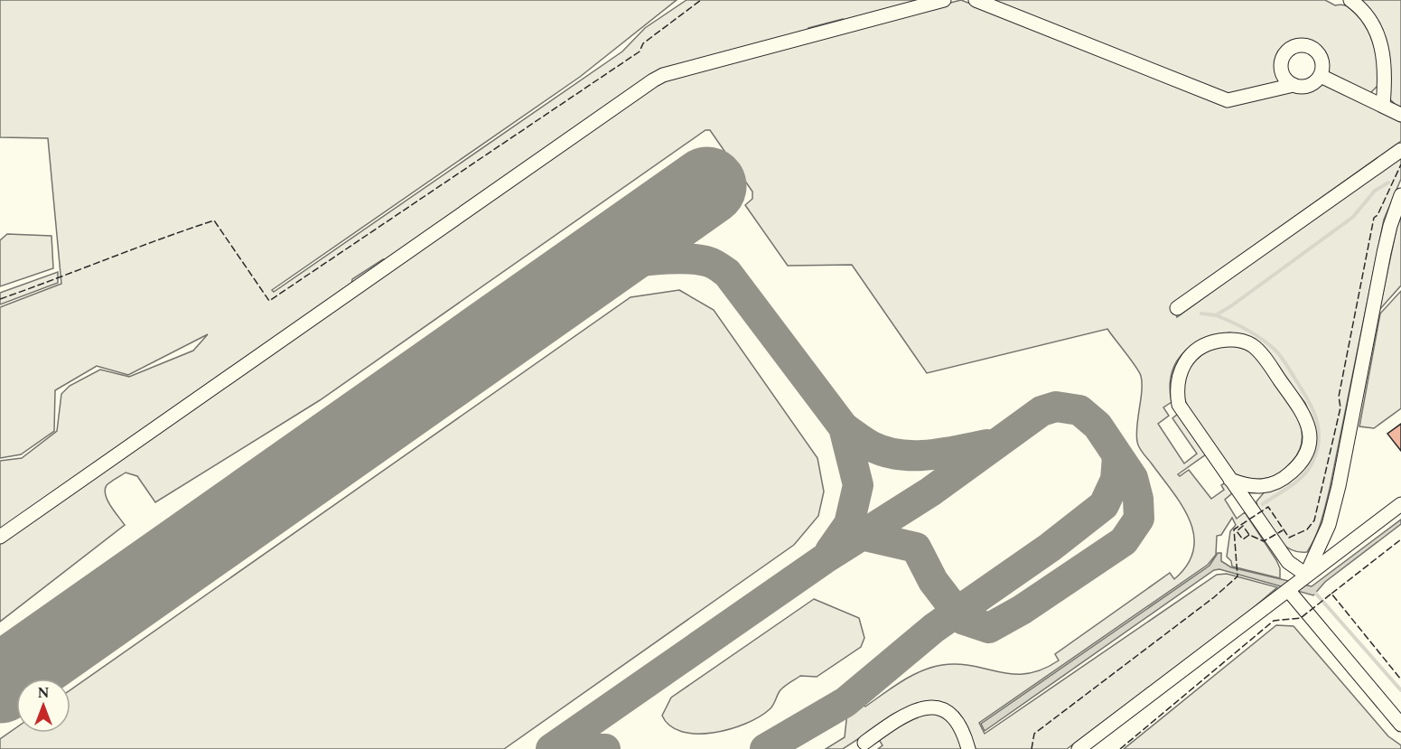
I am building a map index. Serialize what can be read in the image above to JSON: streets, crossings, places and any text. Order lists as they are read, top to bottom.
{
  "north": "top"
}
